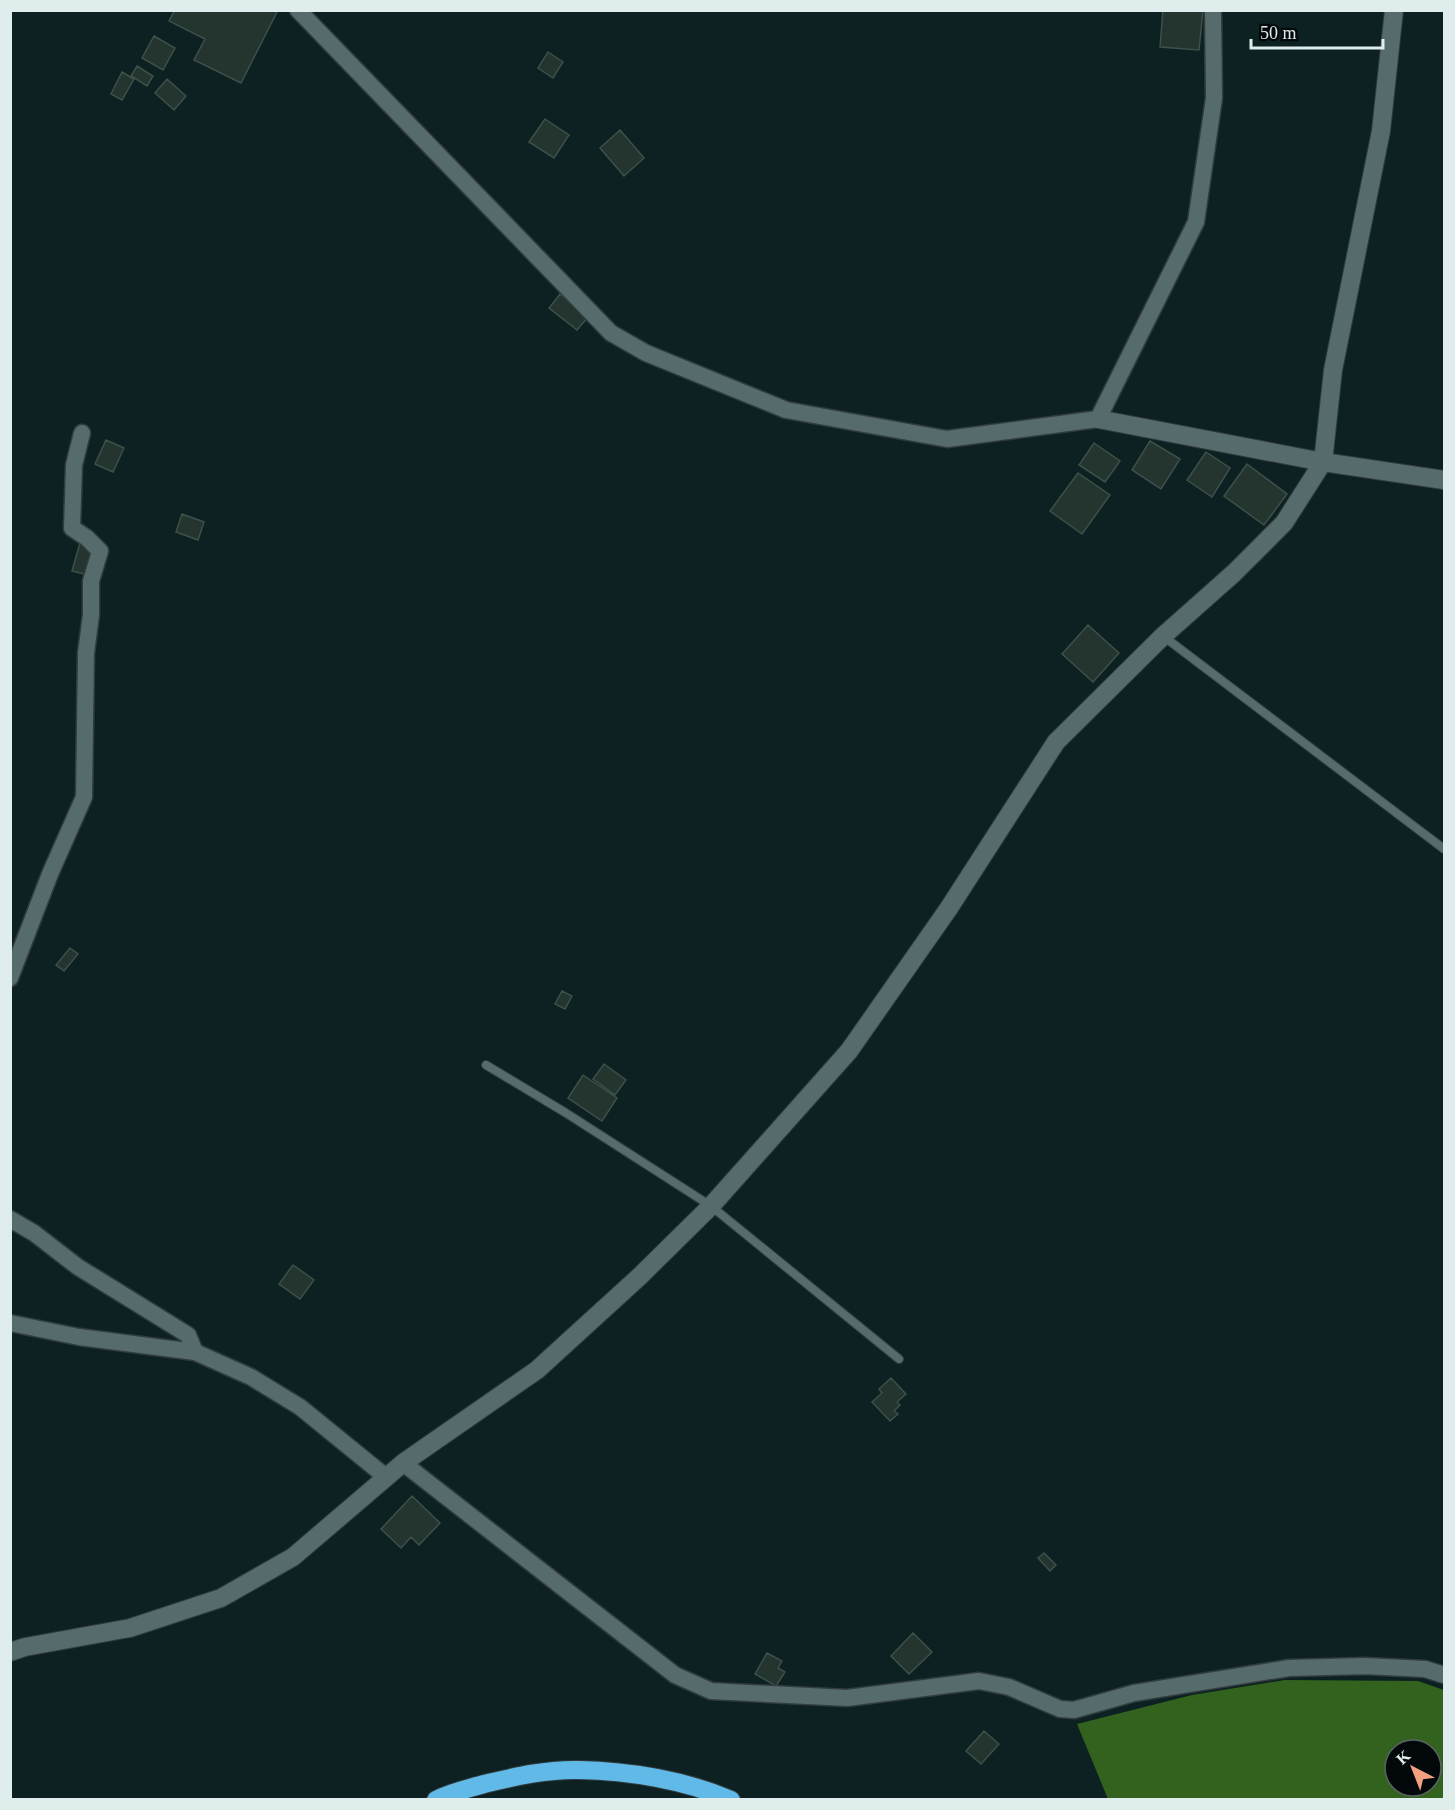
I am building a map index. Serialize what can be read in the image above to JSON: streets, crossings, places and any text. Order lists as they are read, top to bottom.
{
  "scale_bar": "50 m",
  "north": "top left"
}
